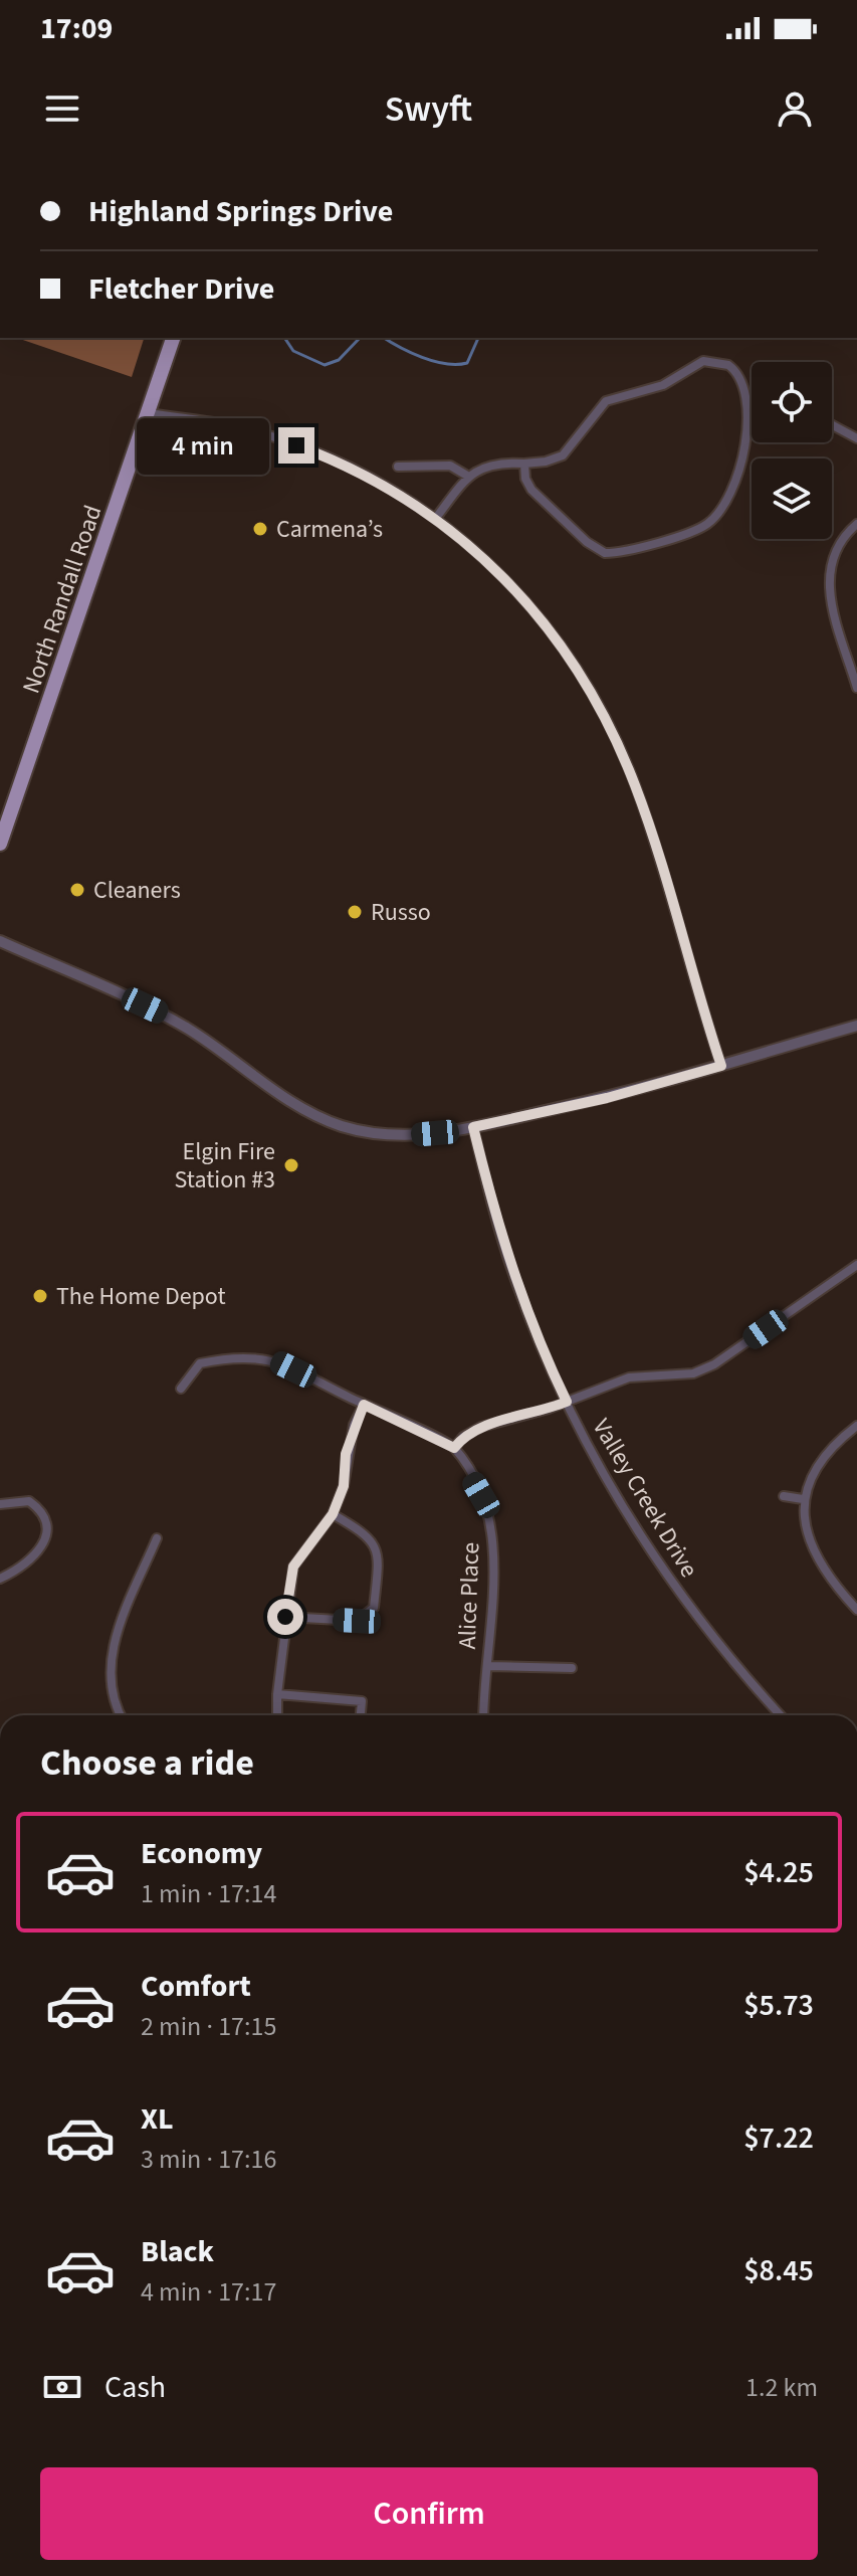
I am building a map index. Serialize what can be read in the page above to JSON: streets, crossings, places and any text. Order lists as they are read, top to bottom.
{
  "streets": {
    "main road": ["North Randall Road"],
    "street": ["Valley Creek Drive", "Alice Place"]
  },
  "places": [
    "Carmena’s",
    "Cleaners",
    "Russo",
    "Elgin Fire Station #3",
    "The Home Depot"
  ],
  "page": {
    "status": "17:09",
    "header": "Swyft",
    "banner": ["Highland Springs Drive", "Fletcher Drive"],
    "bubble": "4 min",
    "heading": "Choose a ride",
    "list": [
      {
        "name": "Economy",
        "note": "1 min · 17:14",
        "value": "$4.25"
      },
      {
        "name": "Comfort",
        "note": "2 min · 17:15",
        "value": "$5.73"
      },
      {
        "name": "XL",
        "note": "3 min · 17:16",
        "value": "$7.22"
      },
      {
        "name": "Black",
        "note": "4 min · 17:17",
        "value": "$8.45"
      }
    ],
    "pay": ["Cash", "1.2 km"],
    "buttons": "Confirm"
  }
}
